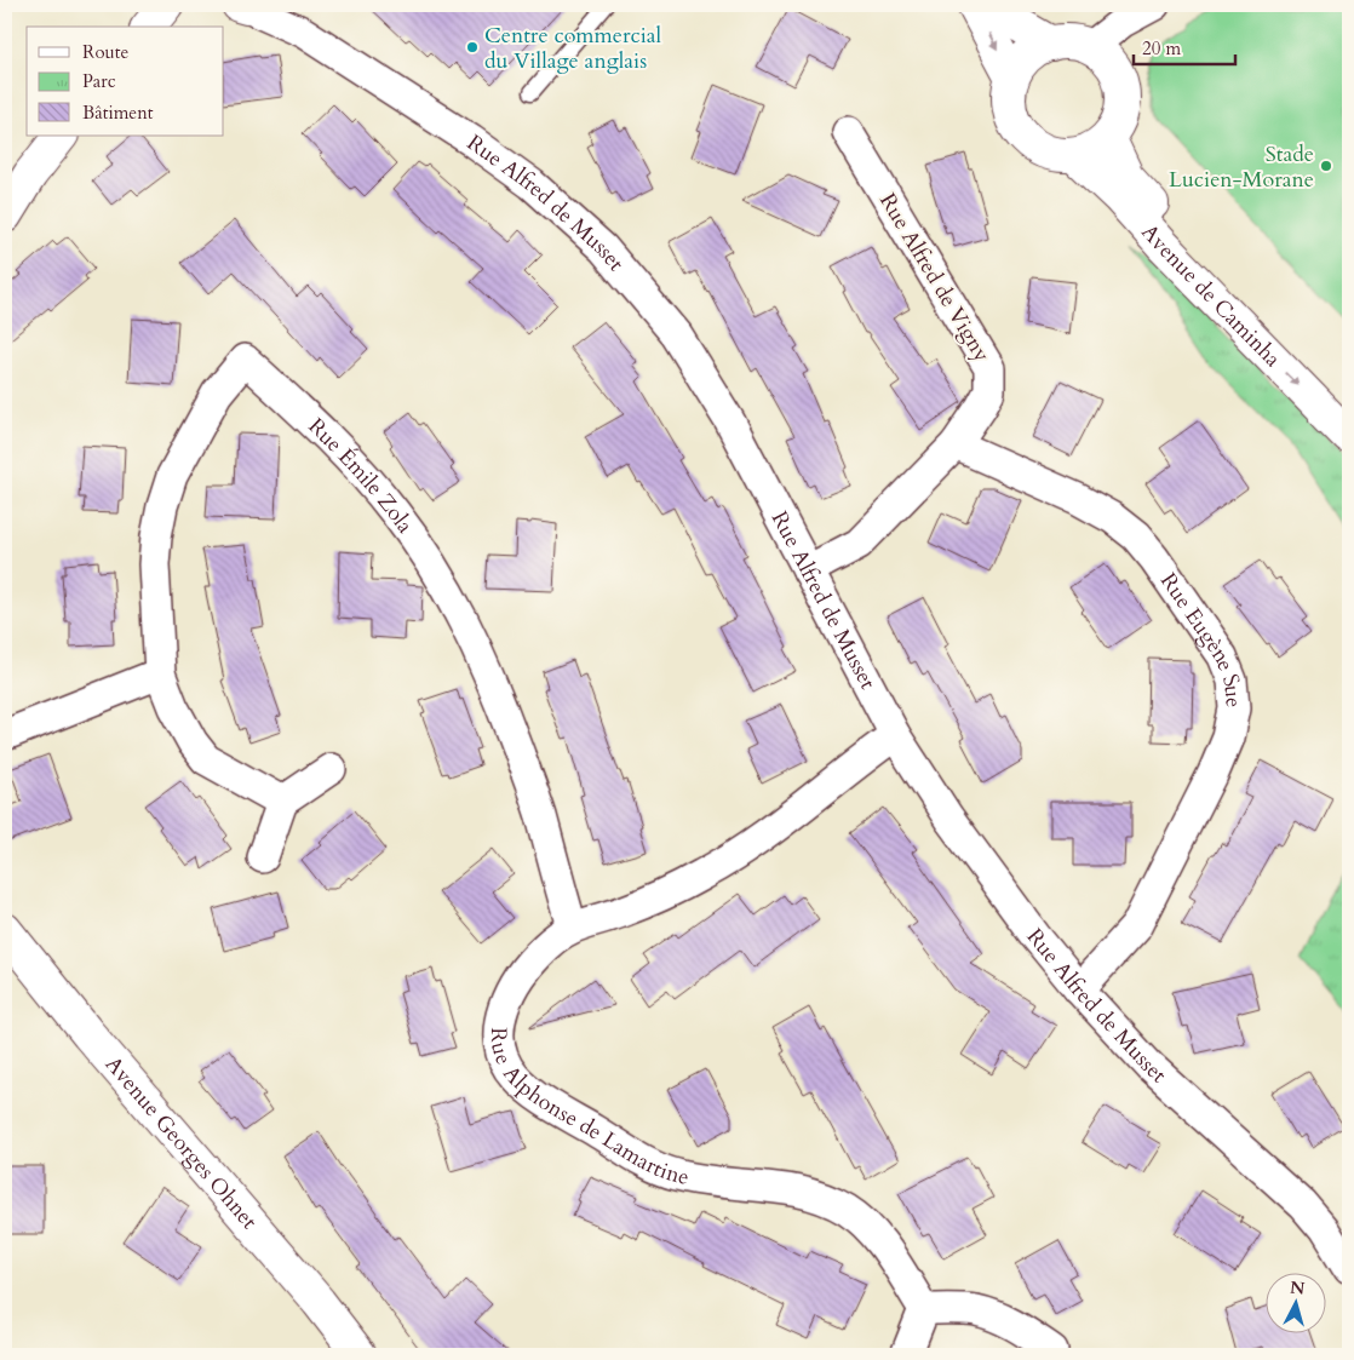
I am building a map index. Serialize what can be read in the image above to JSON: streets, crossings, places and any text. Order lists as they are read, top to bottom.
{
  "streets": {
    "street": [
      "Rue Alfred de Musset",
      "Rue Alfred de Vigny",
      "Avenue de Caminha",
      "Rue Émile Zola",
      "Rue Eugène Sue",
      "Rue Alphonse de Lamartine",
      "Avenue Georges Ohnet"
    ]
  },
  "crossings": [
    ["Rue Alfred de Musset", "Rue Alfred de Vigny"],
    ["Rue Alfred de Musset", "Rue Eugène Sue"],
    ["Rue Alfred de Musset", "Rue Alphonse de Lamartine"],
    ["Rue Alfred de Vigny", "Rue Eugène Sue"],
    ["Rue Émile Zola", "Rue Alphonse de Lamartine"]
  ],
  "places": ["Centre commercial du Village anglais", "Stade Lucien-Morane"],
  "legend": ["Route", "Parc", "Bâtiment"],
  "scale_bar": "20 m",
  "north": "top"
}
